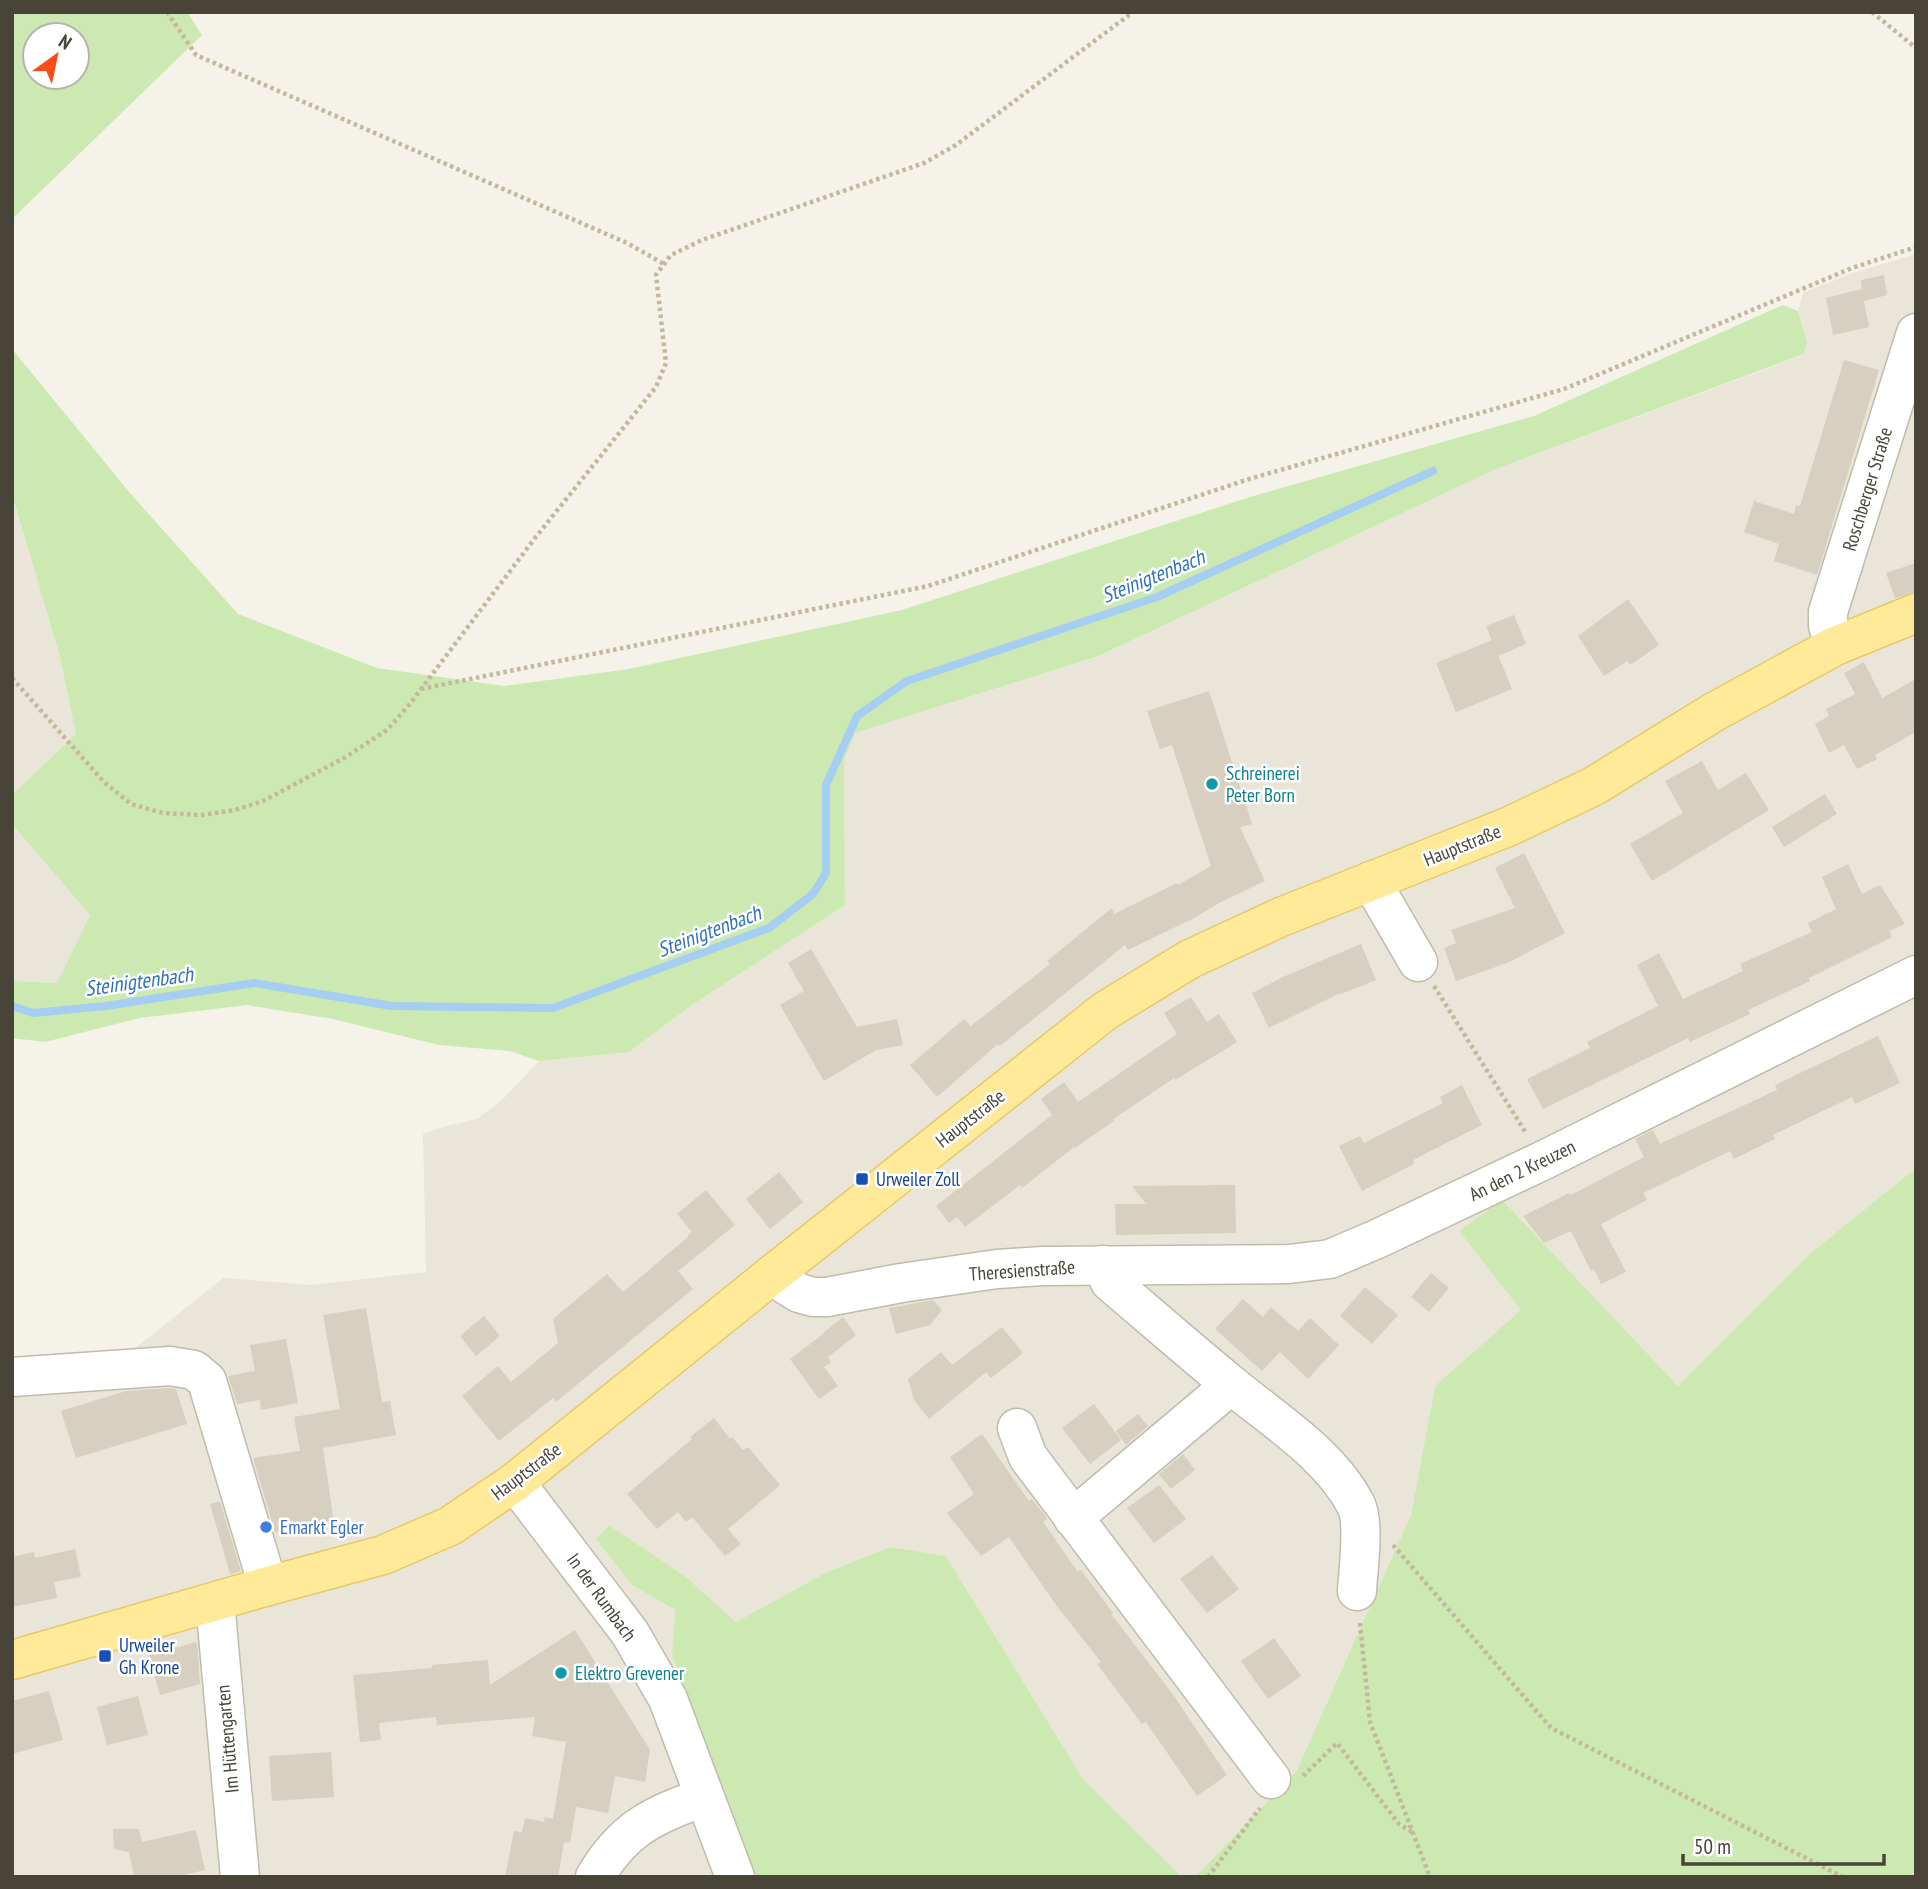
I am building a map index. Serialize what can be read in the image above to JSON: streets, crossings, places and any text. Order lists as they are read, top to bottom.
{
  "streets": {
    "main road": ["Hauptstraße"],
    "street": [
      "Roschberger Straße",
      "An den 2 Kreuzen",
      "Theresienstraße",
      "In der Rumbach",
      "Im Hüttengarten"
    ]
  },
  "crossings": [
    ["Roschberger Straße", "Hauptstraße"],
    ["Hauptstraße", "Theresienstraße"],
    ["Hauptstraße", "In der Rumbach"],
    ["Hauptstraße", "Im Hüttengarten"],
    ["An den 2 Kreuzen", "Theresienstraße"]
  ],
  "water": ["Steinigtenbach"],
  "places": {
    "other": ["Schreinerei Peter Born", "Emarkt Egler", "Elektro Grevener"],
    "transit": ["Urweiler Zoll", "Urweiler Gh Krone"]
  },
  "scale_bar": "50 m",
  "north": "top right"
}
